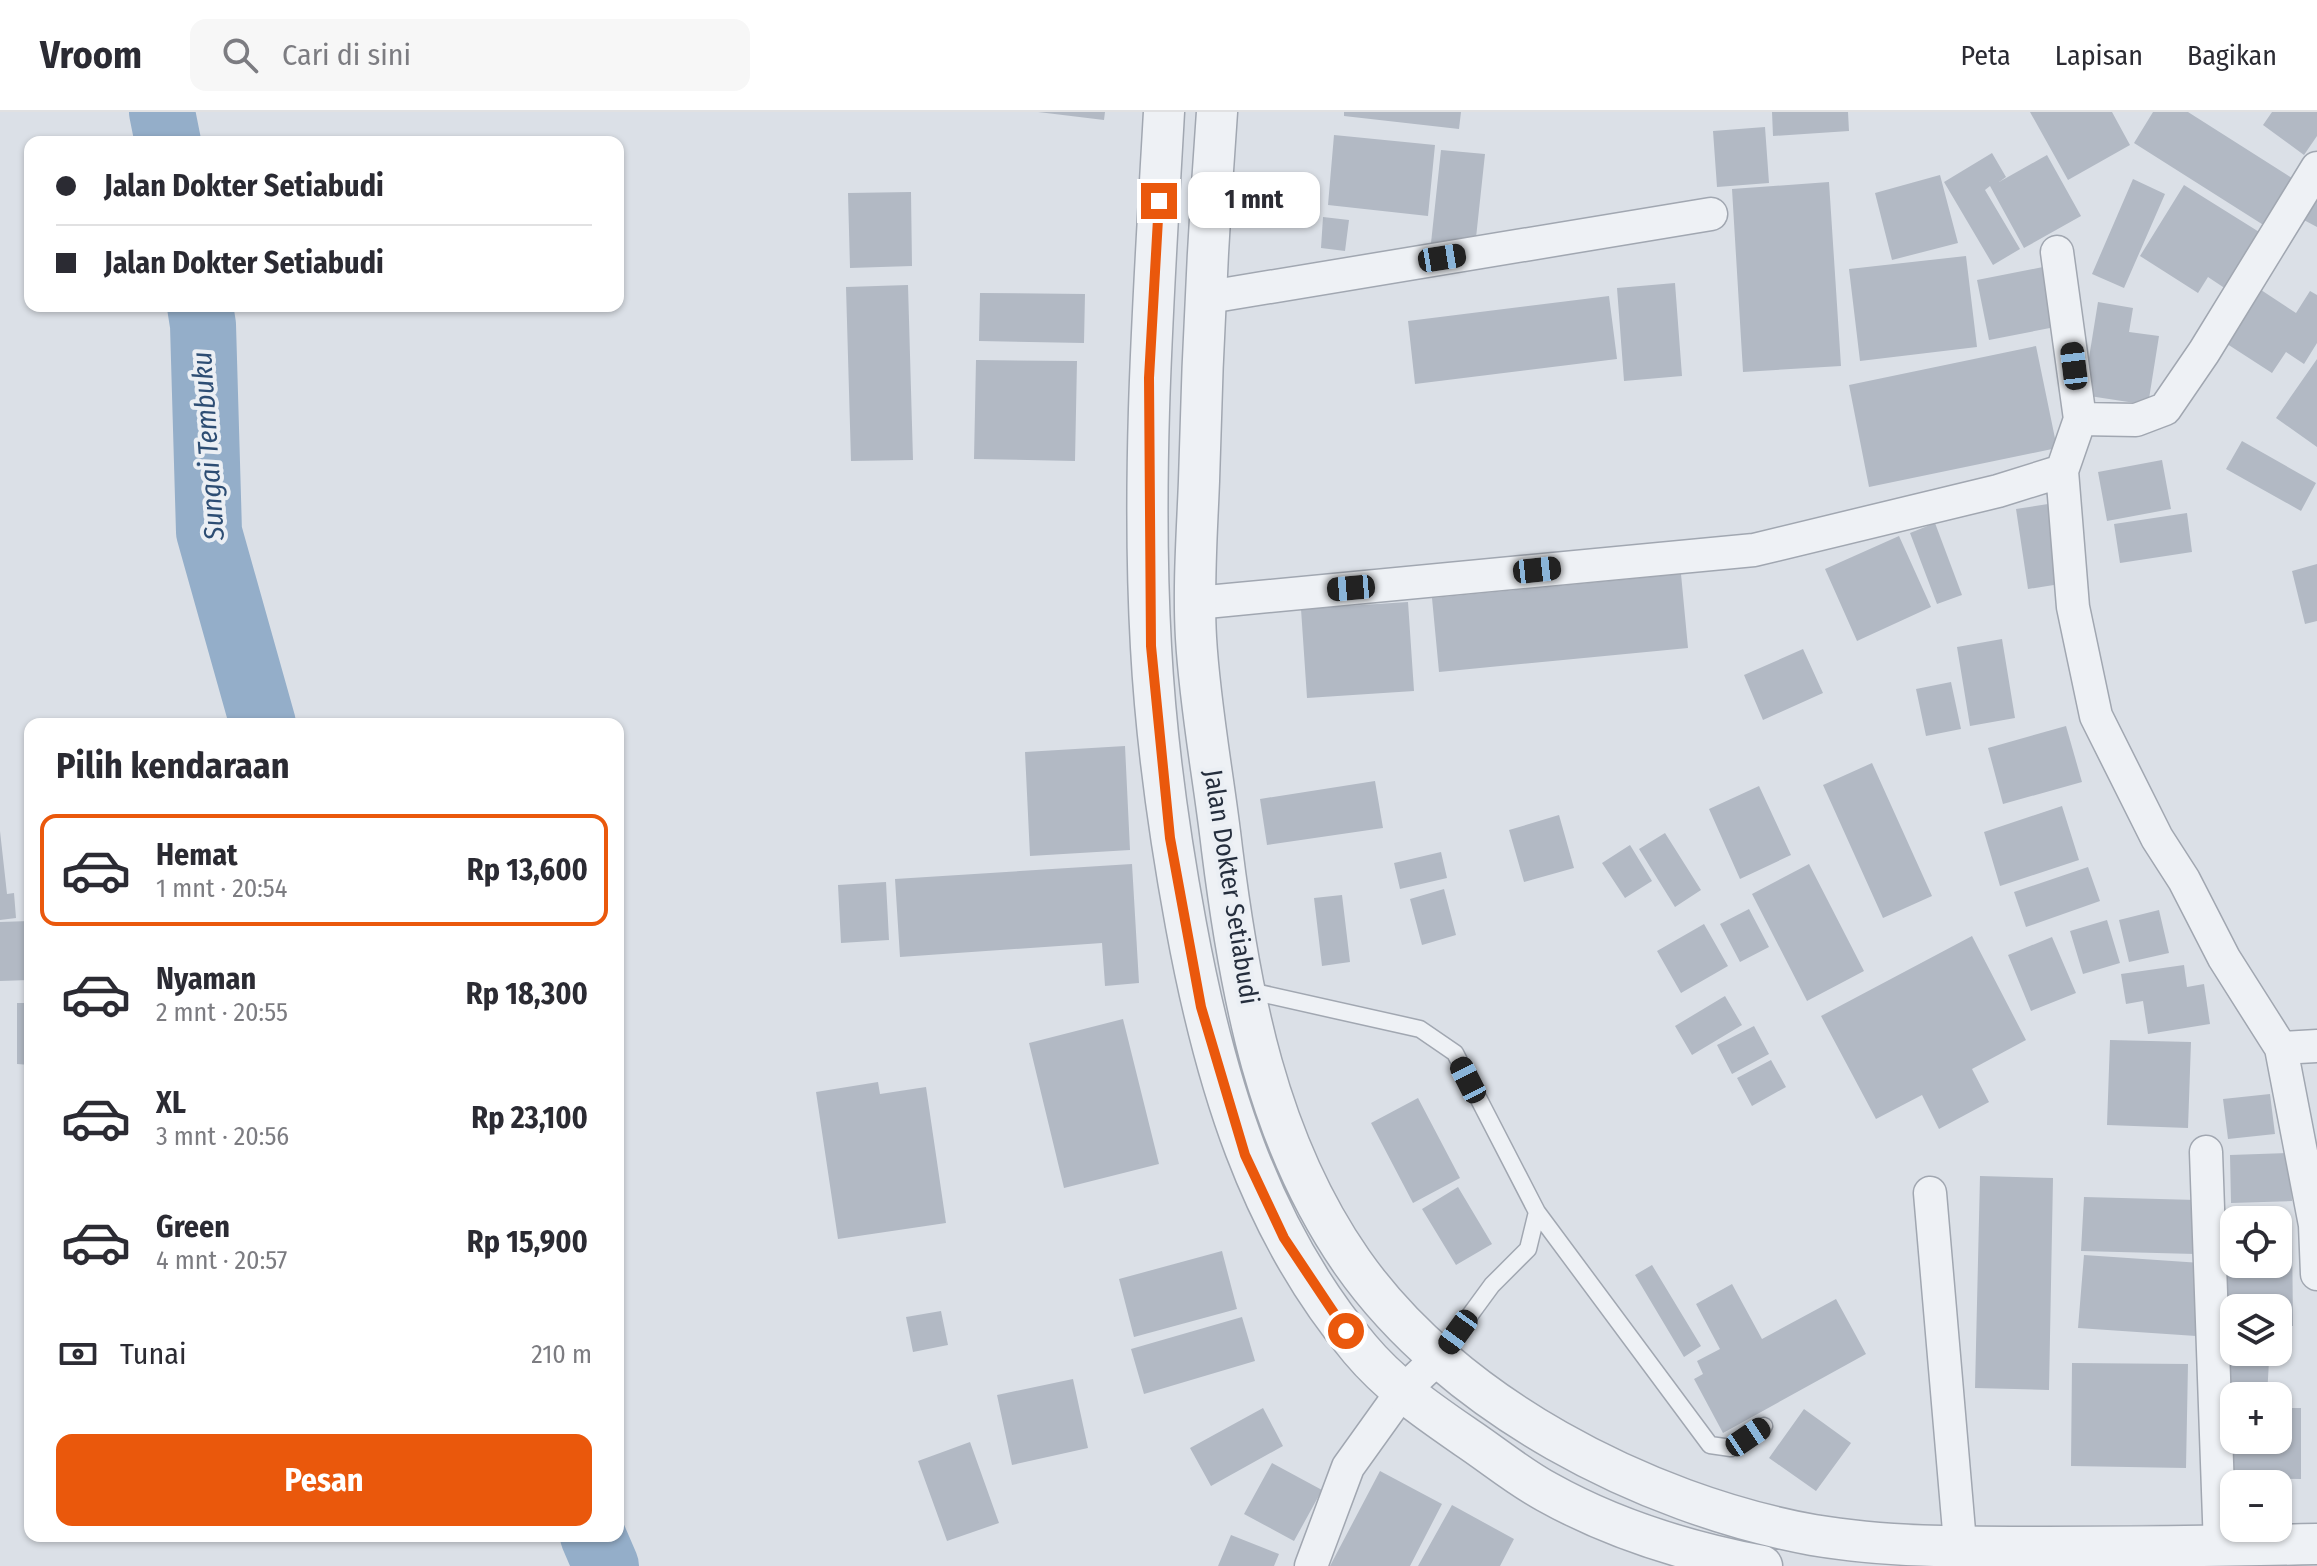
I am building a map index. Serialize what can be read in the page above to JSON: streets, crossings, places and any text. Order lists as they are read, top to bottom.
{
  "streets": {
    "street": ["Jalan Dokter Setiabudi"]
  },
  "water": ["Sungai Tembuku"],
  "page": {
    "header": "Vroom",
    "search": "Cari di sini",
    "nav": ["Peta", "Lapisan", "Bagikan"],
    "banner": ["Jalan Dokter Setiabudi", "Jalan Dokter Setiabudi"],
    "bubble": "1 mnt",
    "heading": "Pilih kendaraan",
    "list": [
      {
        "name": "Hemat",
        "note": "1 mnt · 20:54",
        "value": "Rp 13,600"
      },
      {
        "name": "Nyaman",
        "note": "2 mnt · 20:55",
        "value": "Rp 18,300"
      },
      {
        "name": "XL",
        "note": "3 mnt · 20:56",
        "value": "Rp 23,100"
      },
      {
        "name": "Green",
        "note": "4 mnt · 20:57",
        "value": "Rp 15,900"
      }
    ],
    "map_buttons": ["+", "−"],
    "pay": ["Tunai", "210 m"],
    "buttons": "Pesan"
  }
}
